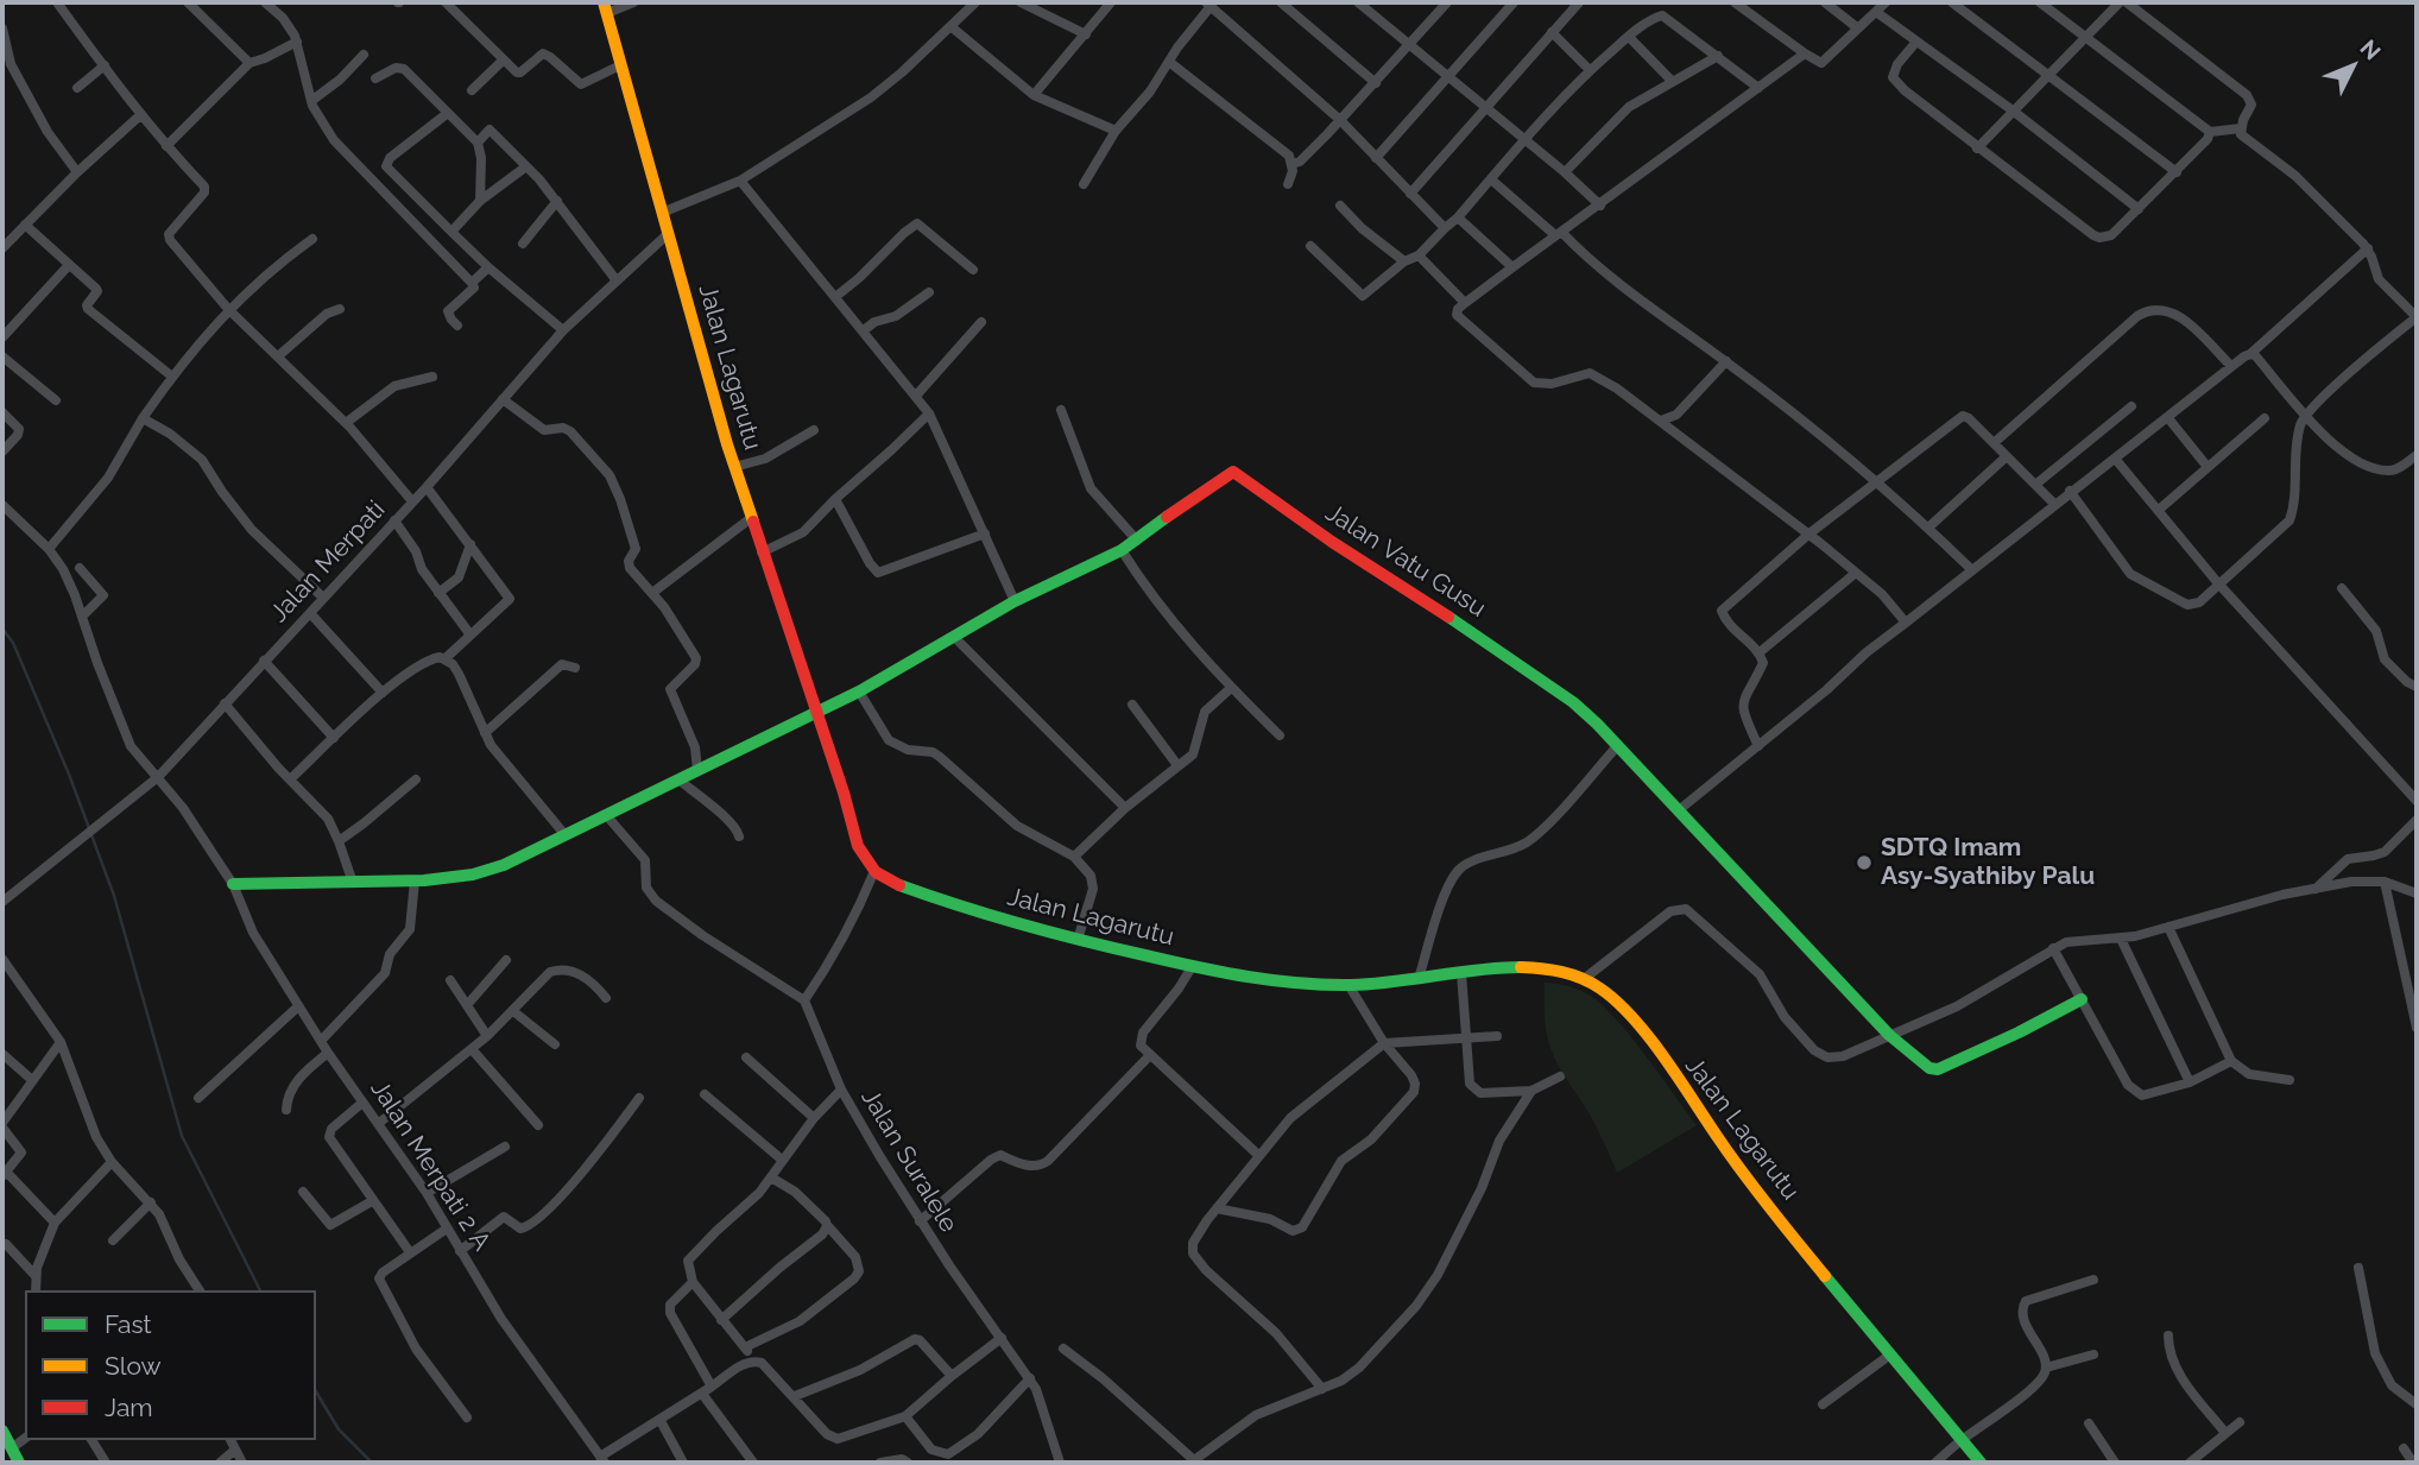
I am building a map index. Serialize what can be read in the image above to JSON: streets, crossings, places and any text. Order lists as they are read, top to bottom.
{
  "streets": {
    "street": [
      "Jalan Lagarutu",
      "Jalan Vatu Gusu",
      "Jalan Merpati",
      "Jalan Suralele",
      "Jalan Merpati 2 A"
    ]
  },
  "crossings": [
    ["Jalan Lagarutu", "Jalan Vatu Gusu"],
    ["Jalan Lagarutu", "Jalan Merpati"],
    ["Jalan Merpati", "Jalan Merpati 2 A"]
  ],
  "places": ["SDTQ Imam Asy-Syathiby Palu"],
  "legend": ["Fast", "Slow", "Jam"],
  "north": "top right"
}
